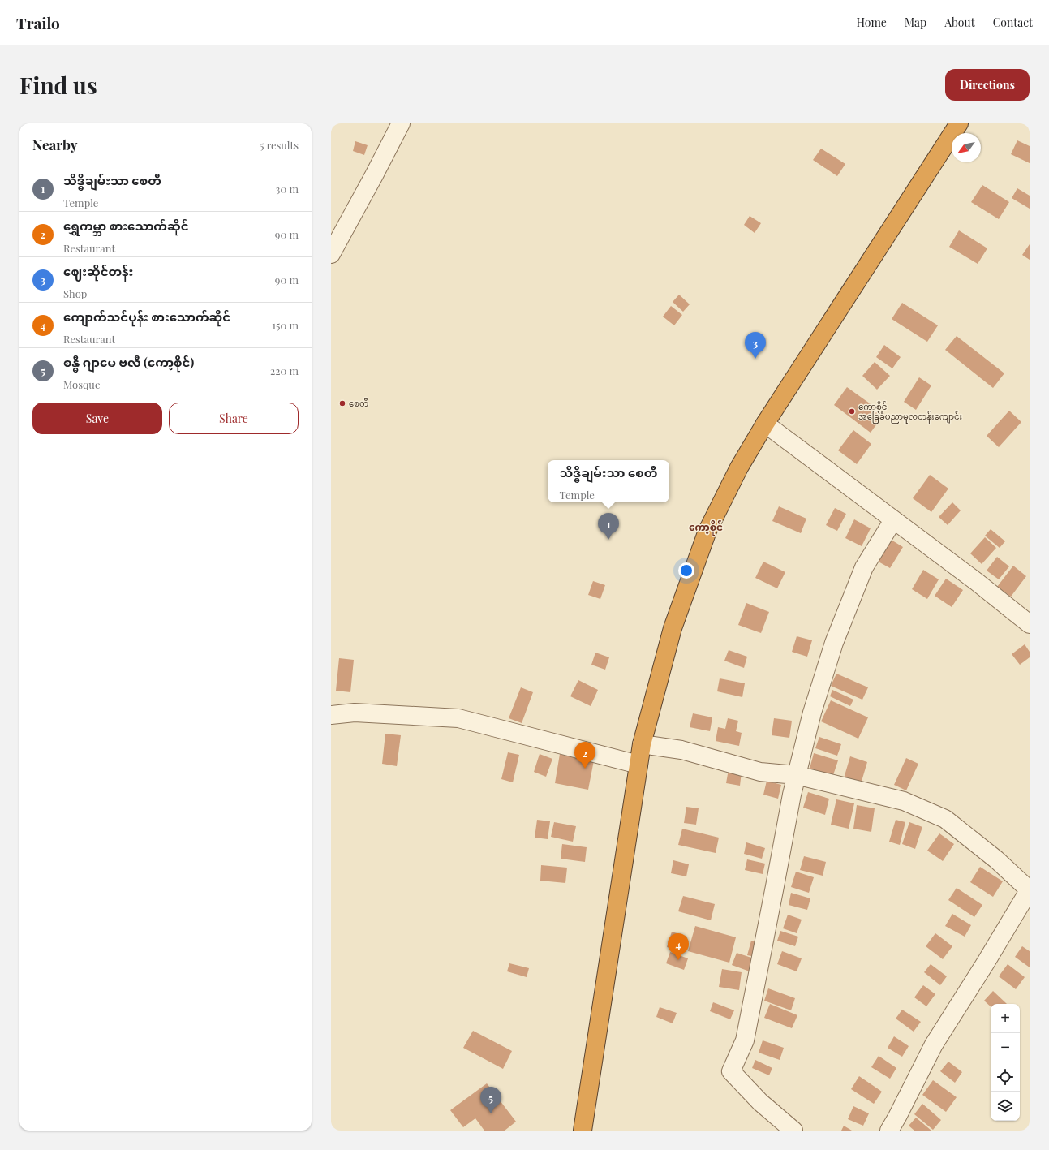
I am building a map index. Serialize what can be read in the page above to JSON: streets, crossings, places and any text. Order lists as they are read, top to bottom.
{
  "districts": ["ကော့စိုင်"],
  "places": ["စေတီ", "ကော့စိုင် အခြေခံပညာမူလတန်းကျောင်း"],
  "north": "bottom left",
  "page": {
    "header": "Trailo",
    "nav": [
      "Home",
      "Map",
      "About",
      "Contact"
    ],
    "buttons": [
      "Directions",
      ["Save", "Share"]
    ],
    "title": "Find us",
    "heading": ["Nearby", "5 results"],
    "list": [
      {
        "mark": "1",
        "name": "သိဒ္ဓိချမ်းသာ စေတီ",
        "note": "Temple",
        "value": "30 m"
      },
      {
        "mark": "2",
        "name": "ရွှေကမ္ဘာ စားသောက်ဆိုင်",
        "note": "Restaurant",
        "value": "90 m"
      },
      {
        "mark": "3",
        "name": "ဈေးဆိုင်တန်း",
        "note": "Shop",
        "value": "90 m"
      },
      {
        "mark": "4",
        "name": "ကျောက်သင်ပုန်း စားသောက်ဆိုင်",
        "note": "Restaurant",
        "value": "150 m"
      },
      {
        "mark": "5",
        "name": "စန္ဓီ ဂျာမေ ဗလီ (ကော့စိုင်)",
        "note": "Mosque",
        "value": "220 m"
      }
    ],
    "pins": [
      "3",
      "1",
      "2",
      "4",
      "5"
    ],
    "popup": ["သိဒ္ဓိချမ်းသာ စေတီ", "Temple"],
    "map_buttons": ["+", "−"]
  }
}
